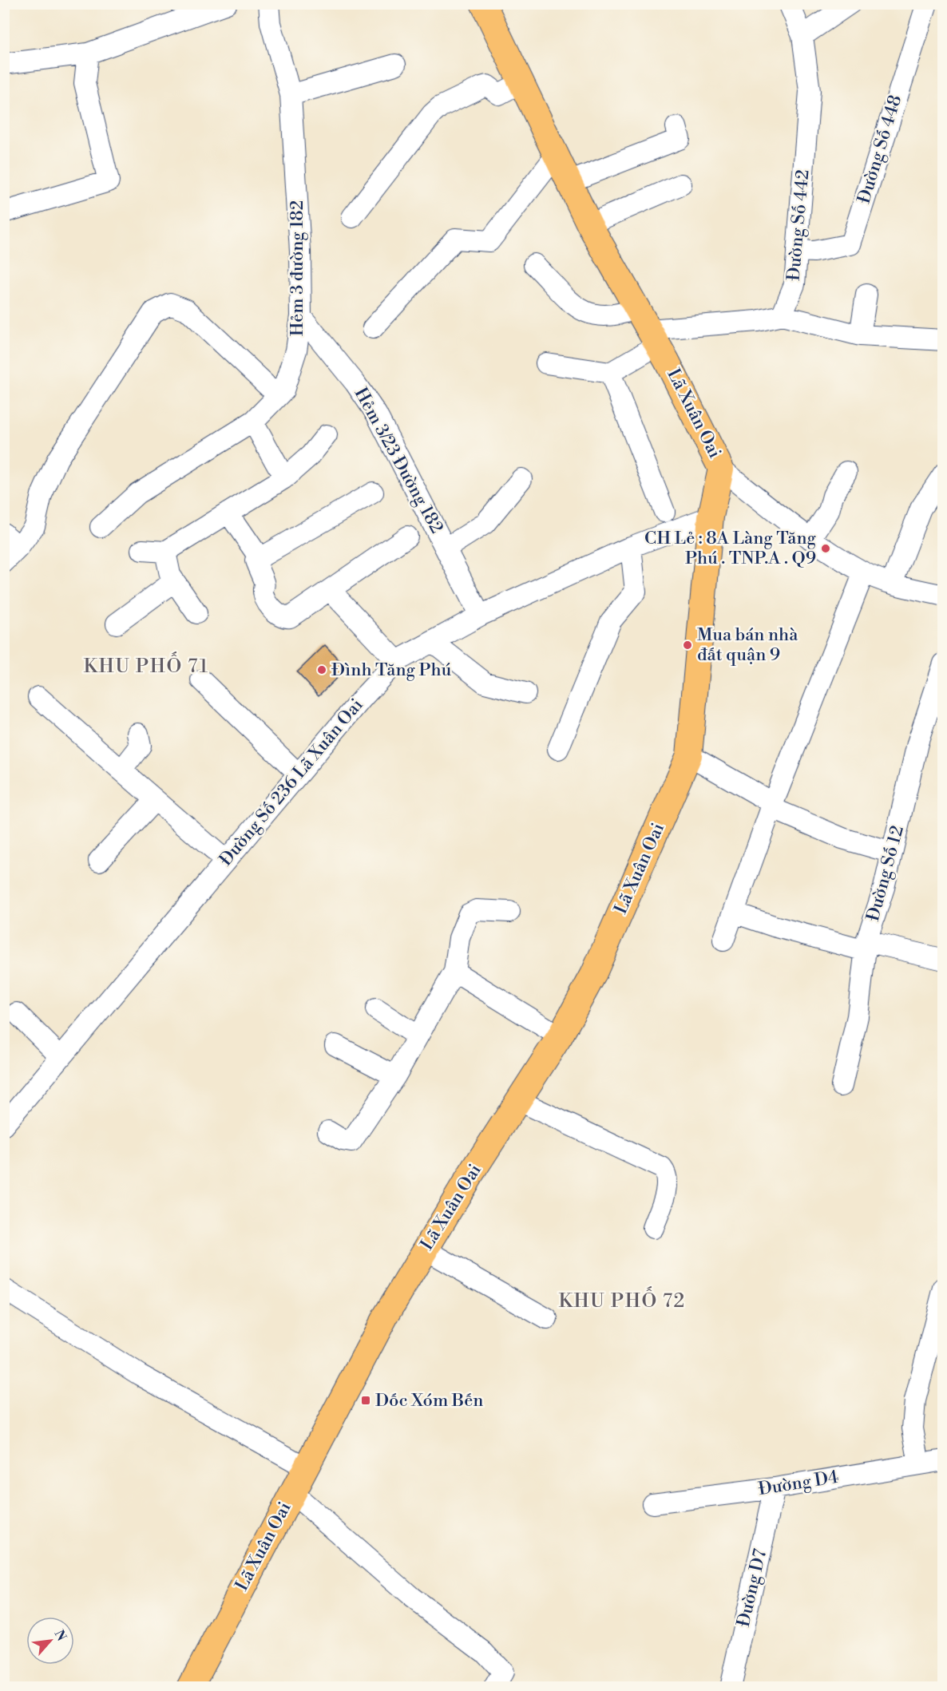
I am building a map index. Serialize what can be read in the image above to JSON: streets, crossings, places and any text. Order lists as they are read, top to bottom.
{
  "streets": {
    "main road": ["Lã Xuân Oai"],
    "street": [
      "Đường Số 448",
      "Đường Số 442",
      "Hẻm 3 đường 182",
      "Hẻm 3/23 Đường 182",
      "Đường Số 236 Lã Xuân Oai",
      "Đường Số 12",
      "Đường D4",
      "Đường D7"
    ]
  },
  "crossings": [
    ["Đường Số 448", "Đường Số 442"],
    ["Hẻm 3 đường 182", "Hẻm 3/23 Đường 182"],
    ["Lã Xuân Oai", "Đường Số 236 Lã Xuân Oai"],
    ["Hẻm 3/23 Đường 182", "Đường Số 236 Lã Xuân Oai"],
    ["Đường D4", "Đường D7"]
  ],
  "districts": ["KHU PHỐ 71", "KHU PHỐ 72"],
  "places": {
    "other": ["CH Lẻ : 8A Làng Tăng Phú . TNP.A . Q9", "Mua bán nhà đất quận 9", "Đình Tăng Phú"],
    "transit": ["Dốc Xóm Bến"]
  },
  "north": "top right"
}
